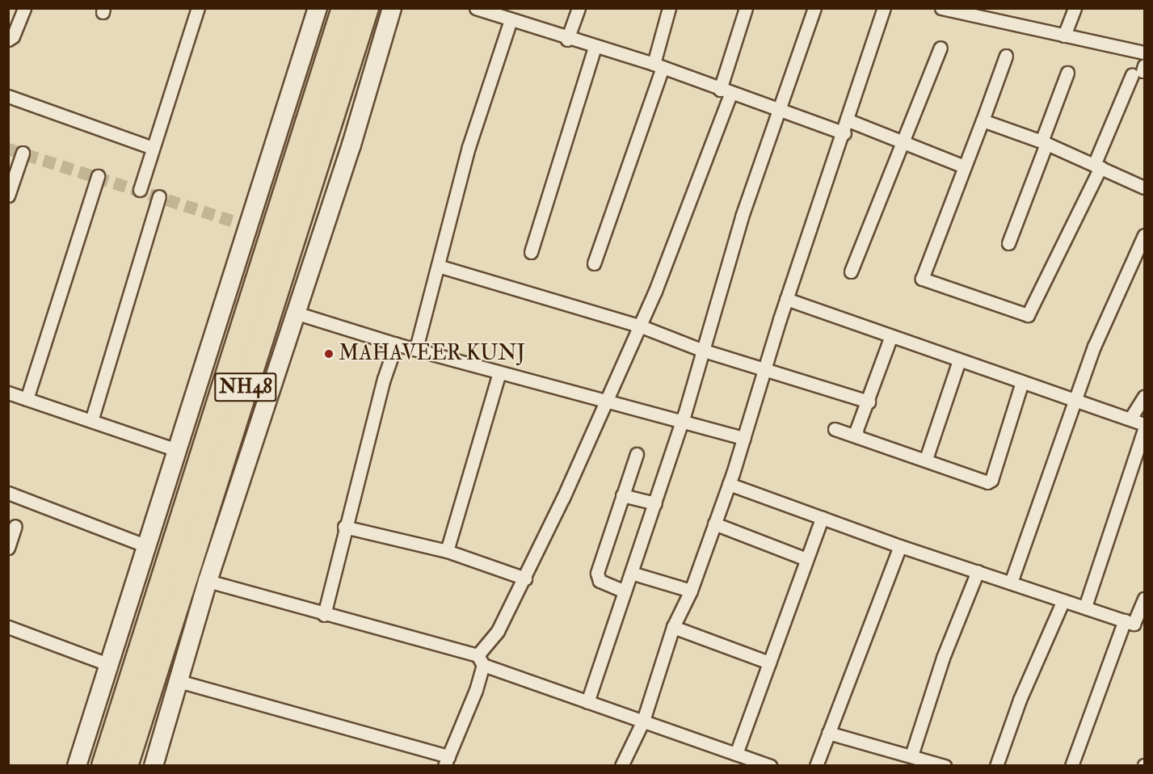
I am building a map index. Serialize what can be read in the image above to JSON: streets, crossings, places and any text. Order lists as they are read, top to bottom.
{
  "streets": {
    "highway": ["NH48"]
  },
  "places": ["MAHAVEER KUNJ"]
}
